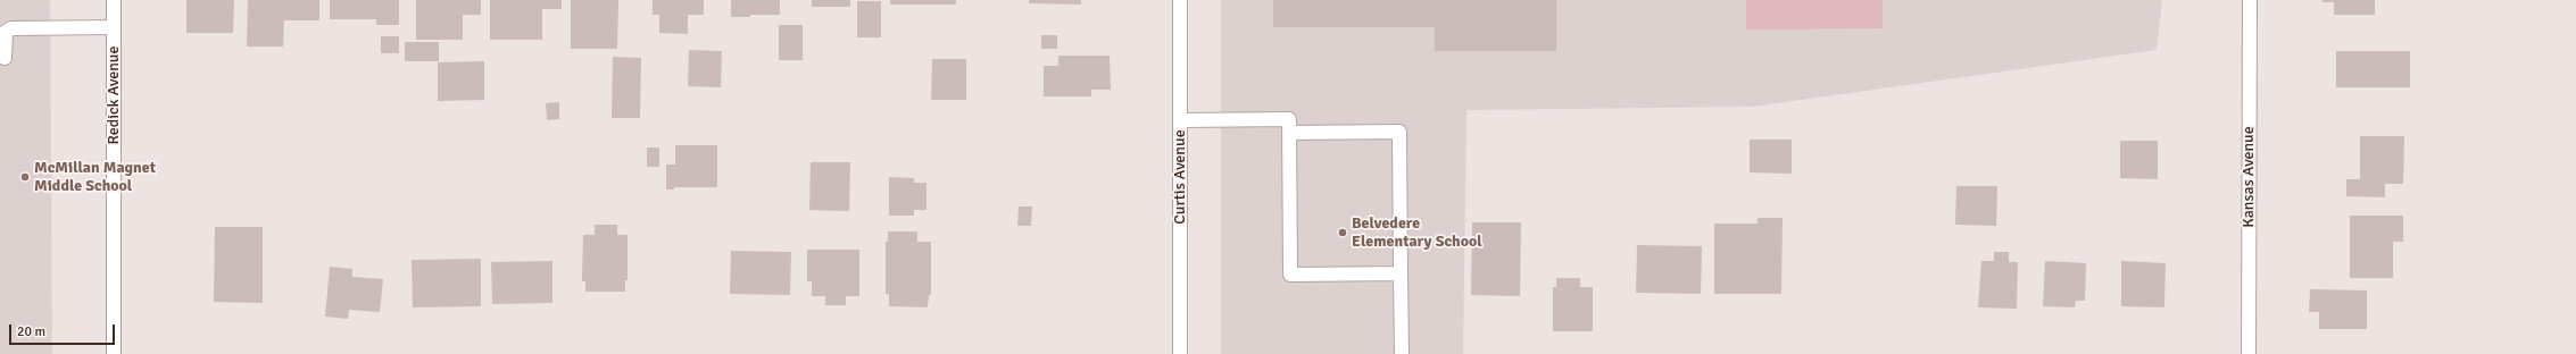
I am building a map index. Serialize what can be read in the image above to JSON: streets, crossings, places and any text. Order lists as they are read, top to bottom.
{
  "streets": {
    "street": ["Redick Avenue", "Curtis Avenue", "Kansas Avenue"]
  },
  "places": ["McMillan Magnet Middle School", "Belvedere Elementary School"],
  "scale_bar": "20 m"
}
